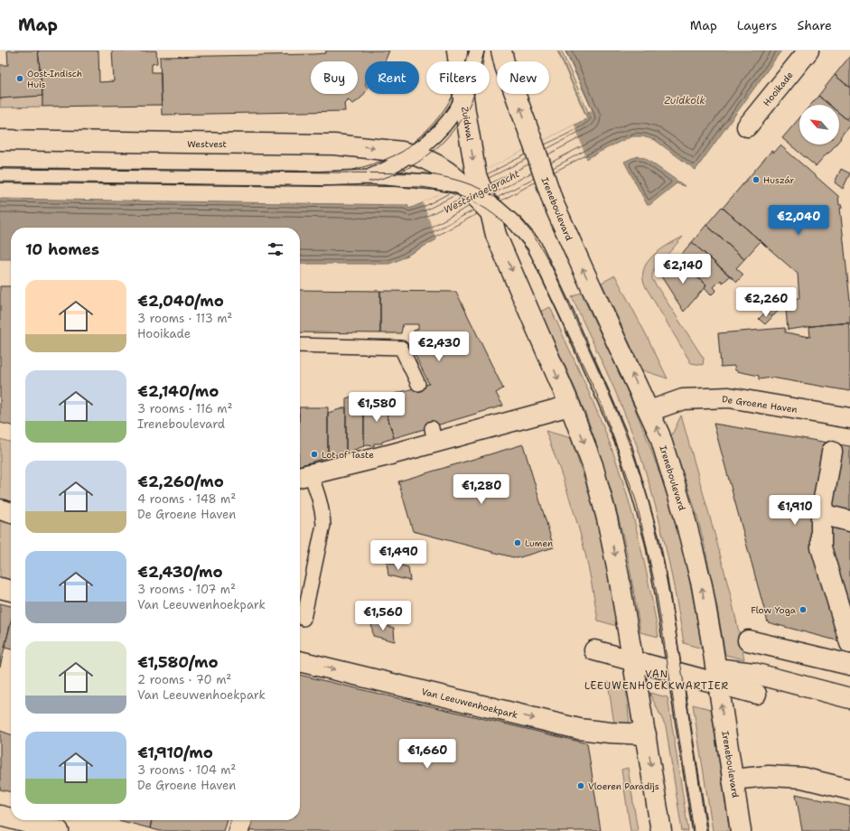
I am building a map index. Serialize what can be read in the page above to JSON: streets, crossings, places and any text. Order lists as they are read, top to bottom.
{
  "streets": {
    "street": [
      "Hooikade",
      "Zuidwal",
      "Westvest",
      "Ireneboulevard",
      "De Groene Haven",
      "Van Leeuwenhoekpark"
    ]
  },
  "crossings": [
    ["Zuidwal", "Westvest"],
    ["Ireneboulevard", "De Groene Haven"]
  ],
  "one_way": ["Zuidwal", "Westvest", "Van Leeuwenhoekpark"],
  "districts": ["VAN LEEUWENHOEKKWARTIER"],
  "water": ["Zuidkolk", "Westsingelgracht"],
  "places": [
    "Oost-Indisch Huis",
    "Huszár",
    "Lot of Taste",
    "Lumen",
    "Flow Yoga",
    "Vloeren Paradijs"
  ],
  "north": "top left",
  "page": {
    "header": "Map",
    "nav": ["Map", "Layers", "Share"],
    "chip": [
      "Buy",
      "Rent",
      "Filters",
      "New"
    ],
    "price": [
      "€2,040",
      "€2,140",
      "€2,260",
      "€2,430",
      "€1,580",
      "€1,280",
      "€1,910",
      "€1,490",
      "€1,560",
      "€1,660"
    ],
    "heading": "10 homes",
    "list": [
      {
        "name": "€2,040/mo",
        "note": "3 rooms · 113 m² · Hooikade"
      },
      {
        "name": "€2,140/mo",
        "note": "3 rooms · 116 m² · Ireneboulevard"
      },
      {
        "name": "€2,260/mo",
        "note": "4 rooms · 148 m² · De Groene Haven"
      },
      {
        "name": "€2,430/mo",
        "note": "3 rooms · 107 m² · Van Leeuwenhoekpark"
      },
      {
        "name": "€1,580/mo",
        "note": "2 rooms · 70 m² · Van Leeuwenhoekpark"
      },
      {
        "name": "€1,910/mo",
        "note": "3 rooms · 104 m² · De Groene Haven"
      }
    ]
  }
}
